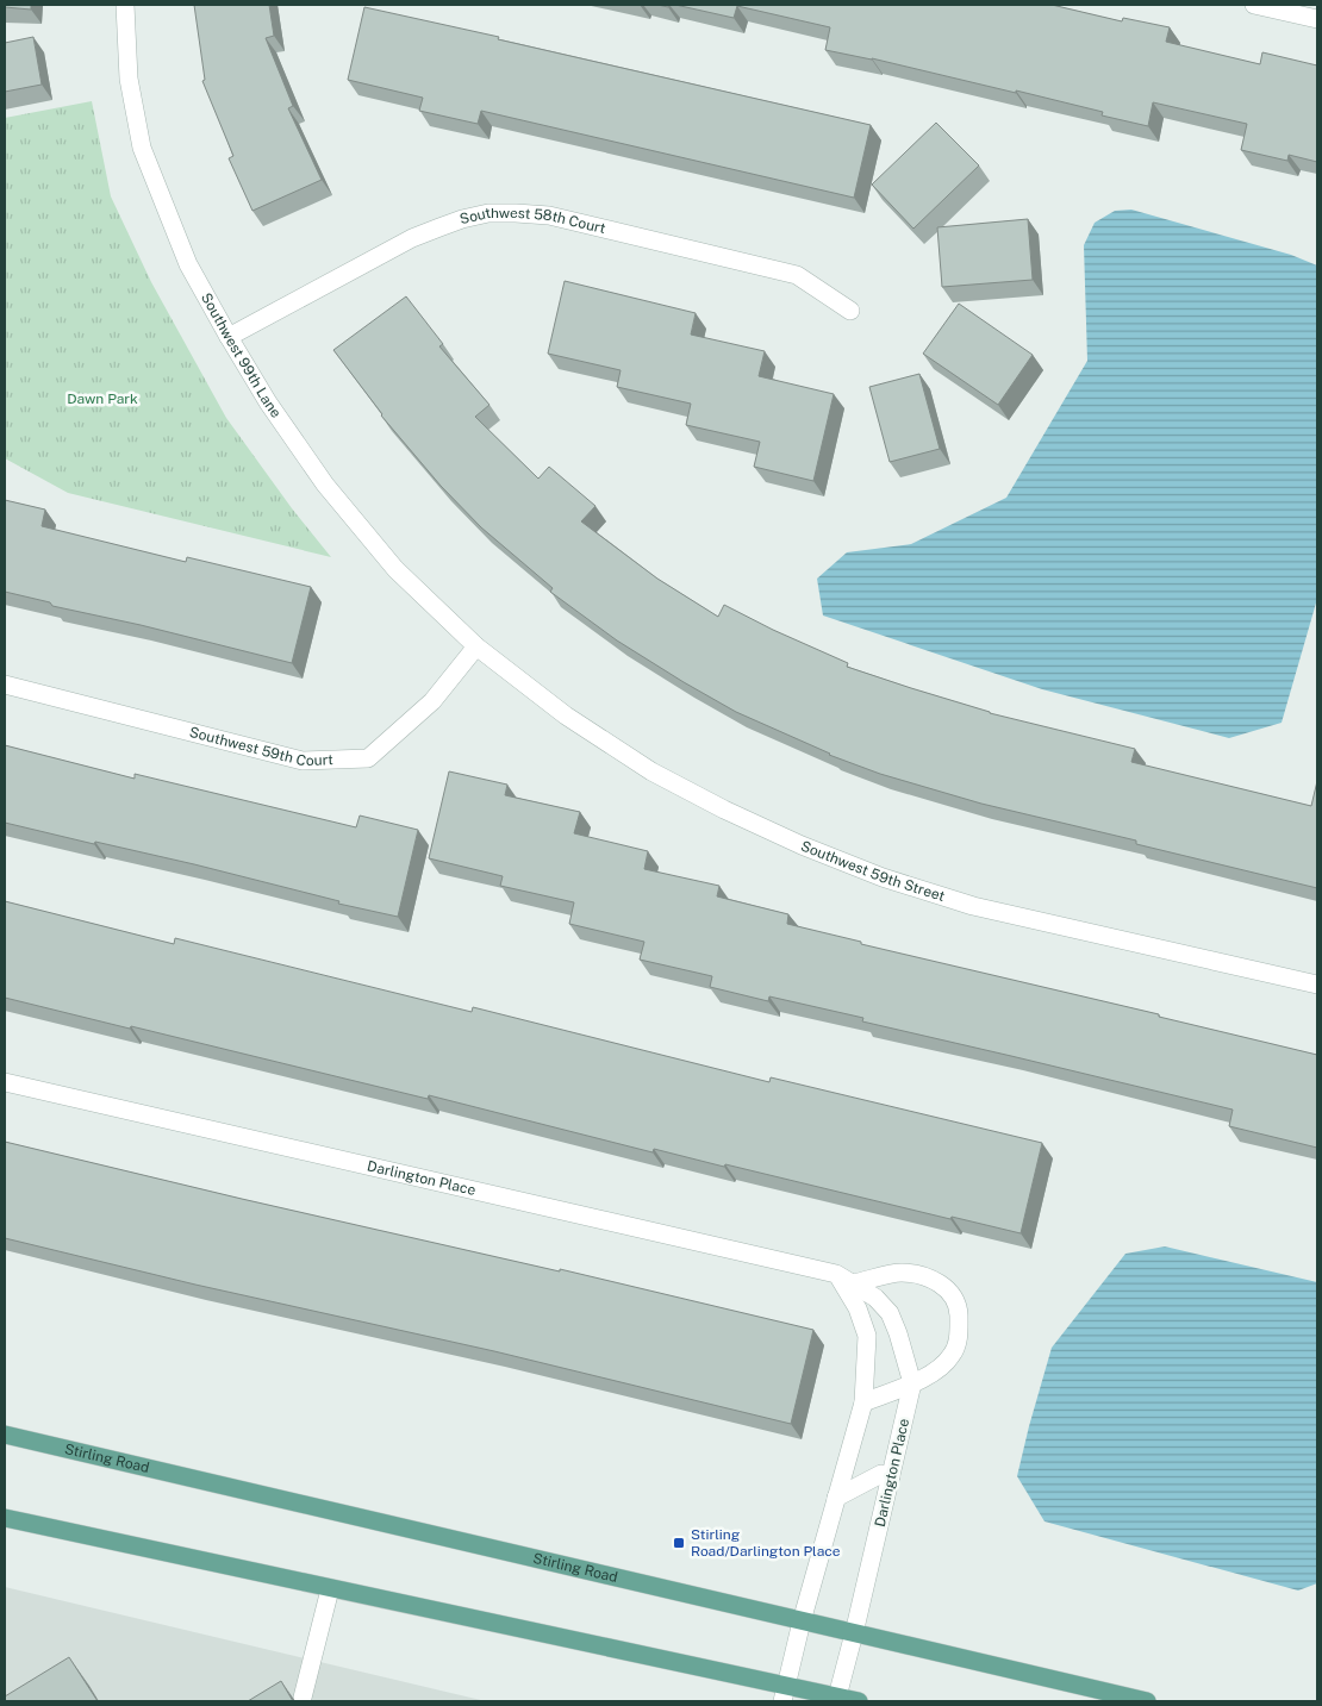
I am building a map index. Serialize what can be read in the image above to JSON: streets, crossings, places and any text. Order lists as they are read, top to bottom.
{
  "streets": {
    "main road": ["Stirling Road"],
    "street": [
      "Southwest 58th Court",
      "Southwest 99th Lane",
      "Southwest 59th Court",
      "Southwest 59th Street",
      "Darlington Place"
    ]
  },
  "crossings": [
    ["Southwest 58th Court", "Southwest 99th Lane"],
    ["Southwest 99th Lane", "Southwest 59th Court"],
    ["Southwest 99th Lane", "Southwest 59th Street"],
    ["Southwest 59th Court", "Southwest 59th Street"],
    ["Darlington Place", "Stirling Road"]
  ],
  "parks": ["Dawn Park"],
  "places": {
    "transit": ["Stirling Road/Darlington Place"]
  }
}
